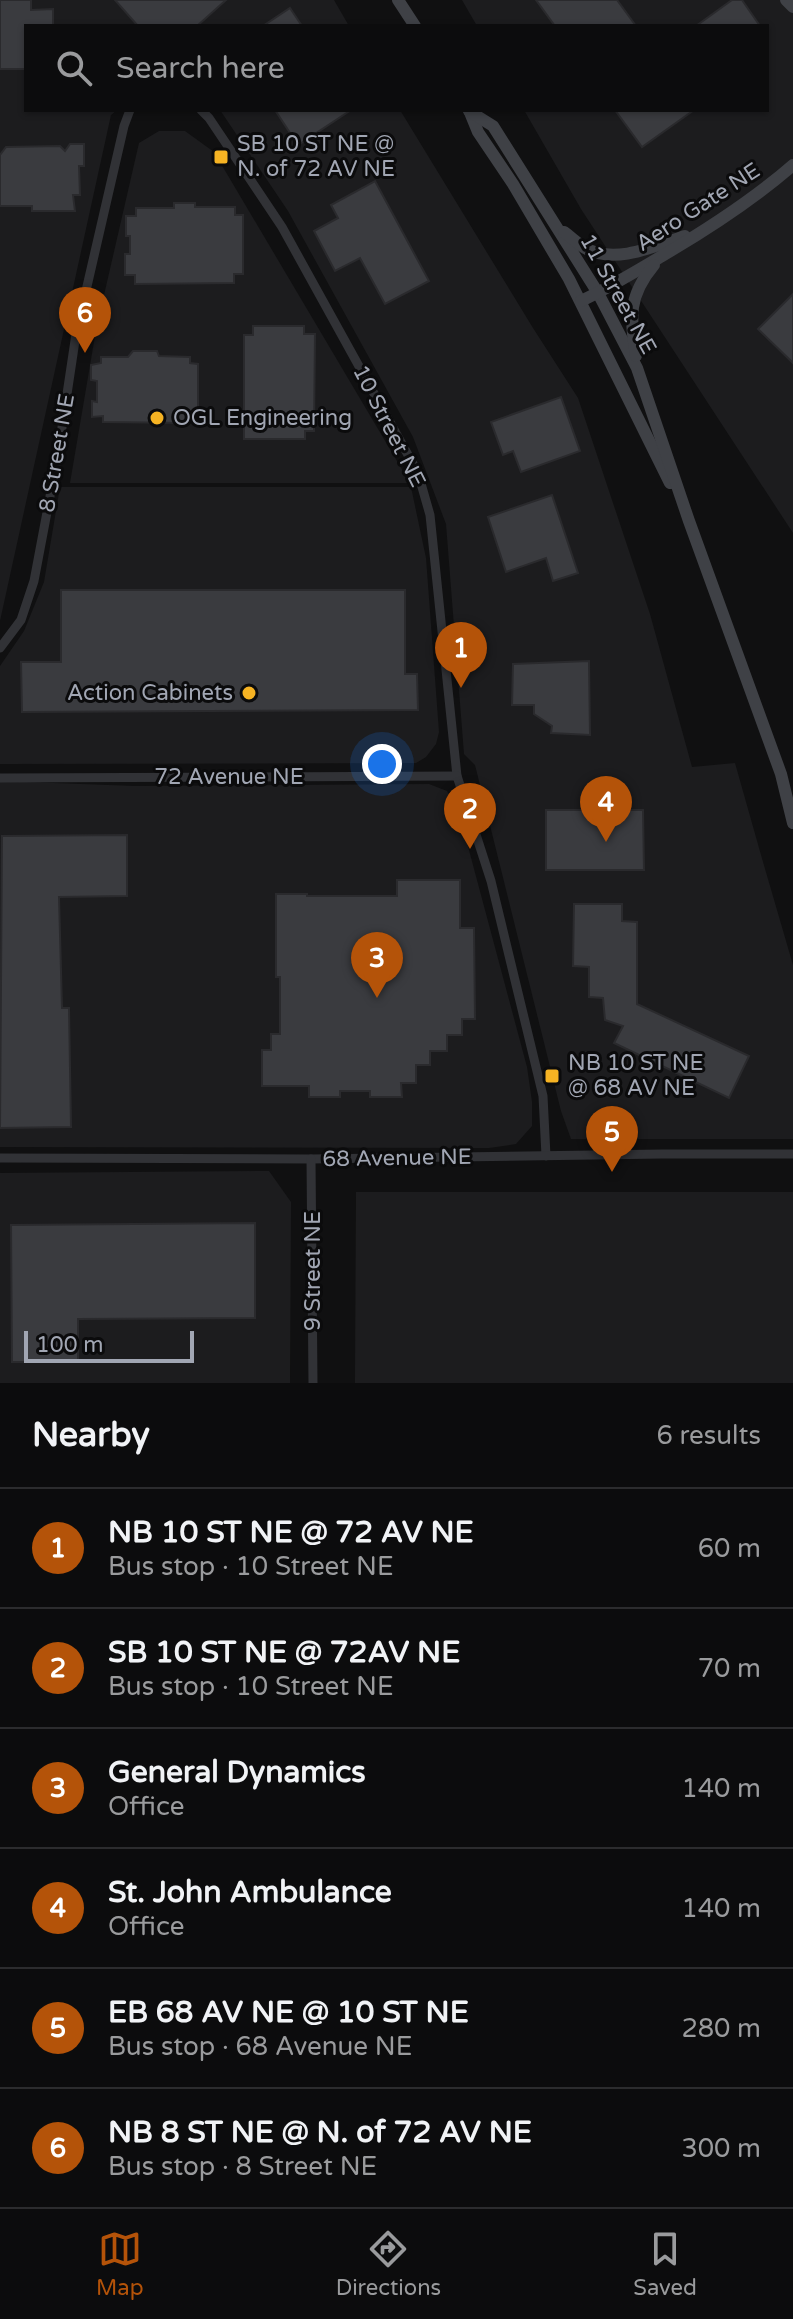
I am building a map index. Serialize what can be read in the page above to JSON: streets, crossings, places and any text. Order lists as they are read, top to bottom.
{
  "streets": {
    "street": [
      "Aero Gate NE",
      "11 Street NE",
      "10 Street NE",
      "8 Street NE",
      "72 Avenue NE",
      "68 Avenue NE",
      "9 Street NE"
    ]
  },
  "crossings": [
    ["Aero Gate NE", "11 Street NE"],
    ["10 Street NE", "72 Avenue NE"],
    ["10 Street NE", "68 Avenue NE"],
    ["68 Avenue NE", "9 Street NE"]
  ],
  "places": {
    "transit": ["SB 10 ST NE @ N. of 72 AV NE", "NB 10 ST NE @ 68 AV NE"],
    "other": ["OGL Engineering", "Action Cabinets"]
  },
  "scale_bar": "100 m",
  "page": {
    "search": "Search here",
    "pins": [
      "6",
      "1",
      "4",
      "2",
      "3",
      "5"
    ],
    "scale": "100 m",
    "heading": ["Nearby", "6 results"],
    "list": [
      {
        "mark": "1",
        "name": "NB 10 ST NE @ 72 AV NE",
        "note": "Bus stop · 10 Street NE",
        "value": "60 m"
      },
      {
        "mark": "2",
        "name": "SB 10 ST NE @ 72AV NE",
        "note": "Bus stop · 10 Street NE",
        "value": "70 m"
      },
      {
        "mark": "3",
        "name": "General Dynamics",
        "note": "Office",
        "value": "140 m"
      },
      {
        "mark": "4",
        "name": "St. John Ambulance",
        "note": "Office",
        "value": "140 m"
      },
      {
        "mark": "5",
        "name": "EB 68 AV NE @ 10 ST NE",
        "note": "Bus stop · 68 Avenue NE",
        "value": "280 m"
      },
      {
        "mark": "6",
        "name": "NB 8 ST NE @ N. of 72 AV NE",
        "note": "Bus stop · 8 Street NE",
        "value": "300 m"
      }
    ],
    "nav": ["Map", "Directions", "Saved"]
  }
}
